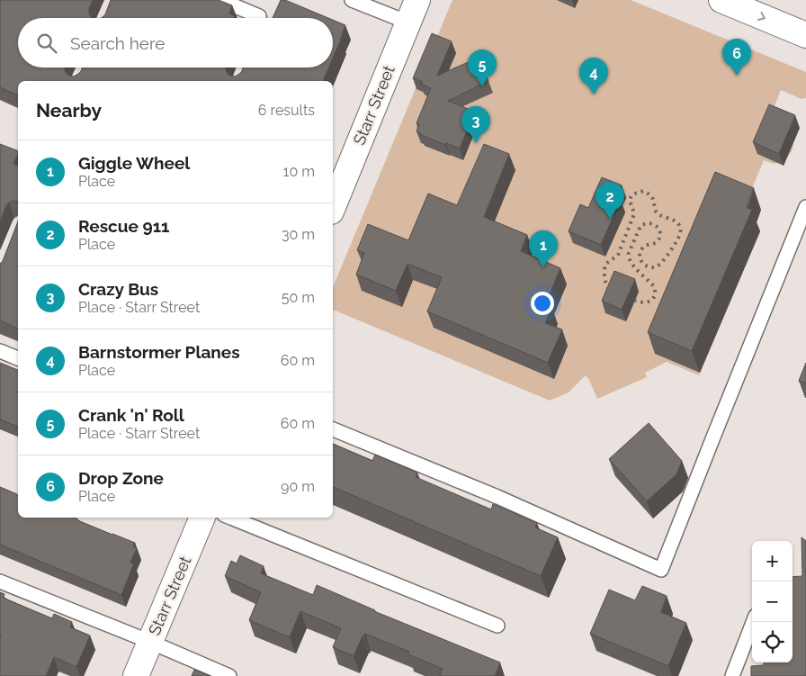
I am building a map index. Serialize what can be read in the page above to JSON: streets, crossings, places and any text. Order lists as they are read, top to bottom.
{
  "streets": {
    "street": ["Starr Street"]
  },
  "page": {
    "search": "Search here",
    "pins": [
      "6",
      "5",
      "4",
      "3",
      "2",
      "1"
    ],
    "heading": ["Nearby", "6 results"],
    "list": [
      {
        "mark": "1",
        "name": "Giggle Wheel",
        "note": "Place",
        "value": "10 m"
      },
      {
        "mark": "2",
        "name": "Rescue 911",
        "note": "Place",
        "value": "30 m"
      },
      {
        "mark": "3",
        "name": "Crazy Bus",
        "note": "Place · Starr Street",
        "value": "50 m"
      },
      {
        "mark": "4",
        "name": "Barnstormer Planes",
        "note": "Place",
        "value": "60 m"
      },
      {
        "mark": "5",
        "name": "Crank 'n' Roll",
        "note": "Place · Starr Street",
        "value": "60 m"
      },
      {
        "mark": "6",
        "name": "Drop Zone",
        "note": "Place",
        "value": "90 m"
      }
    ],
    "map_buttons": ["+", "−"]
  }
}
